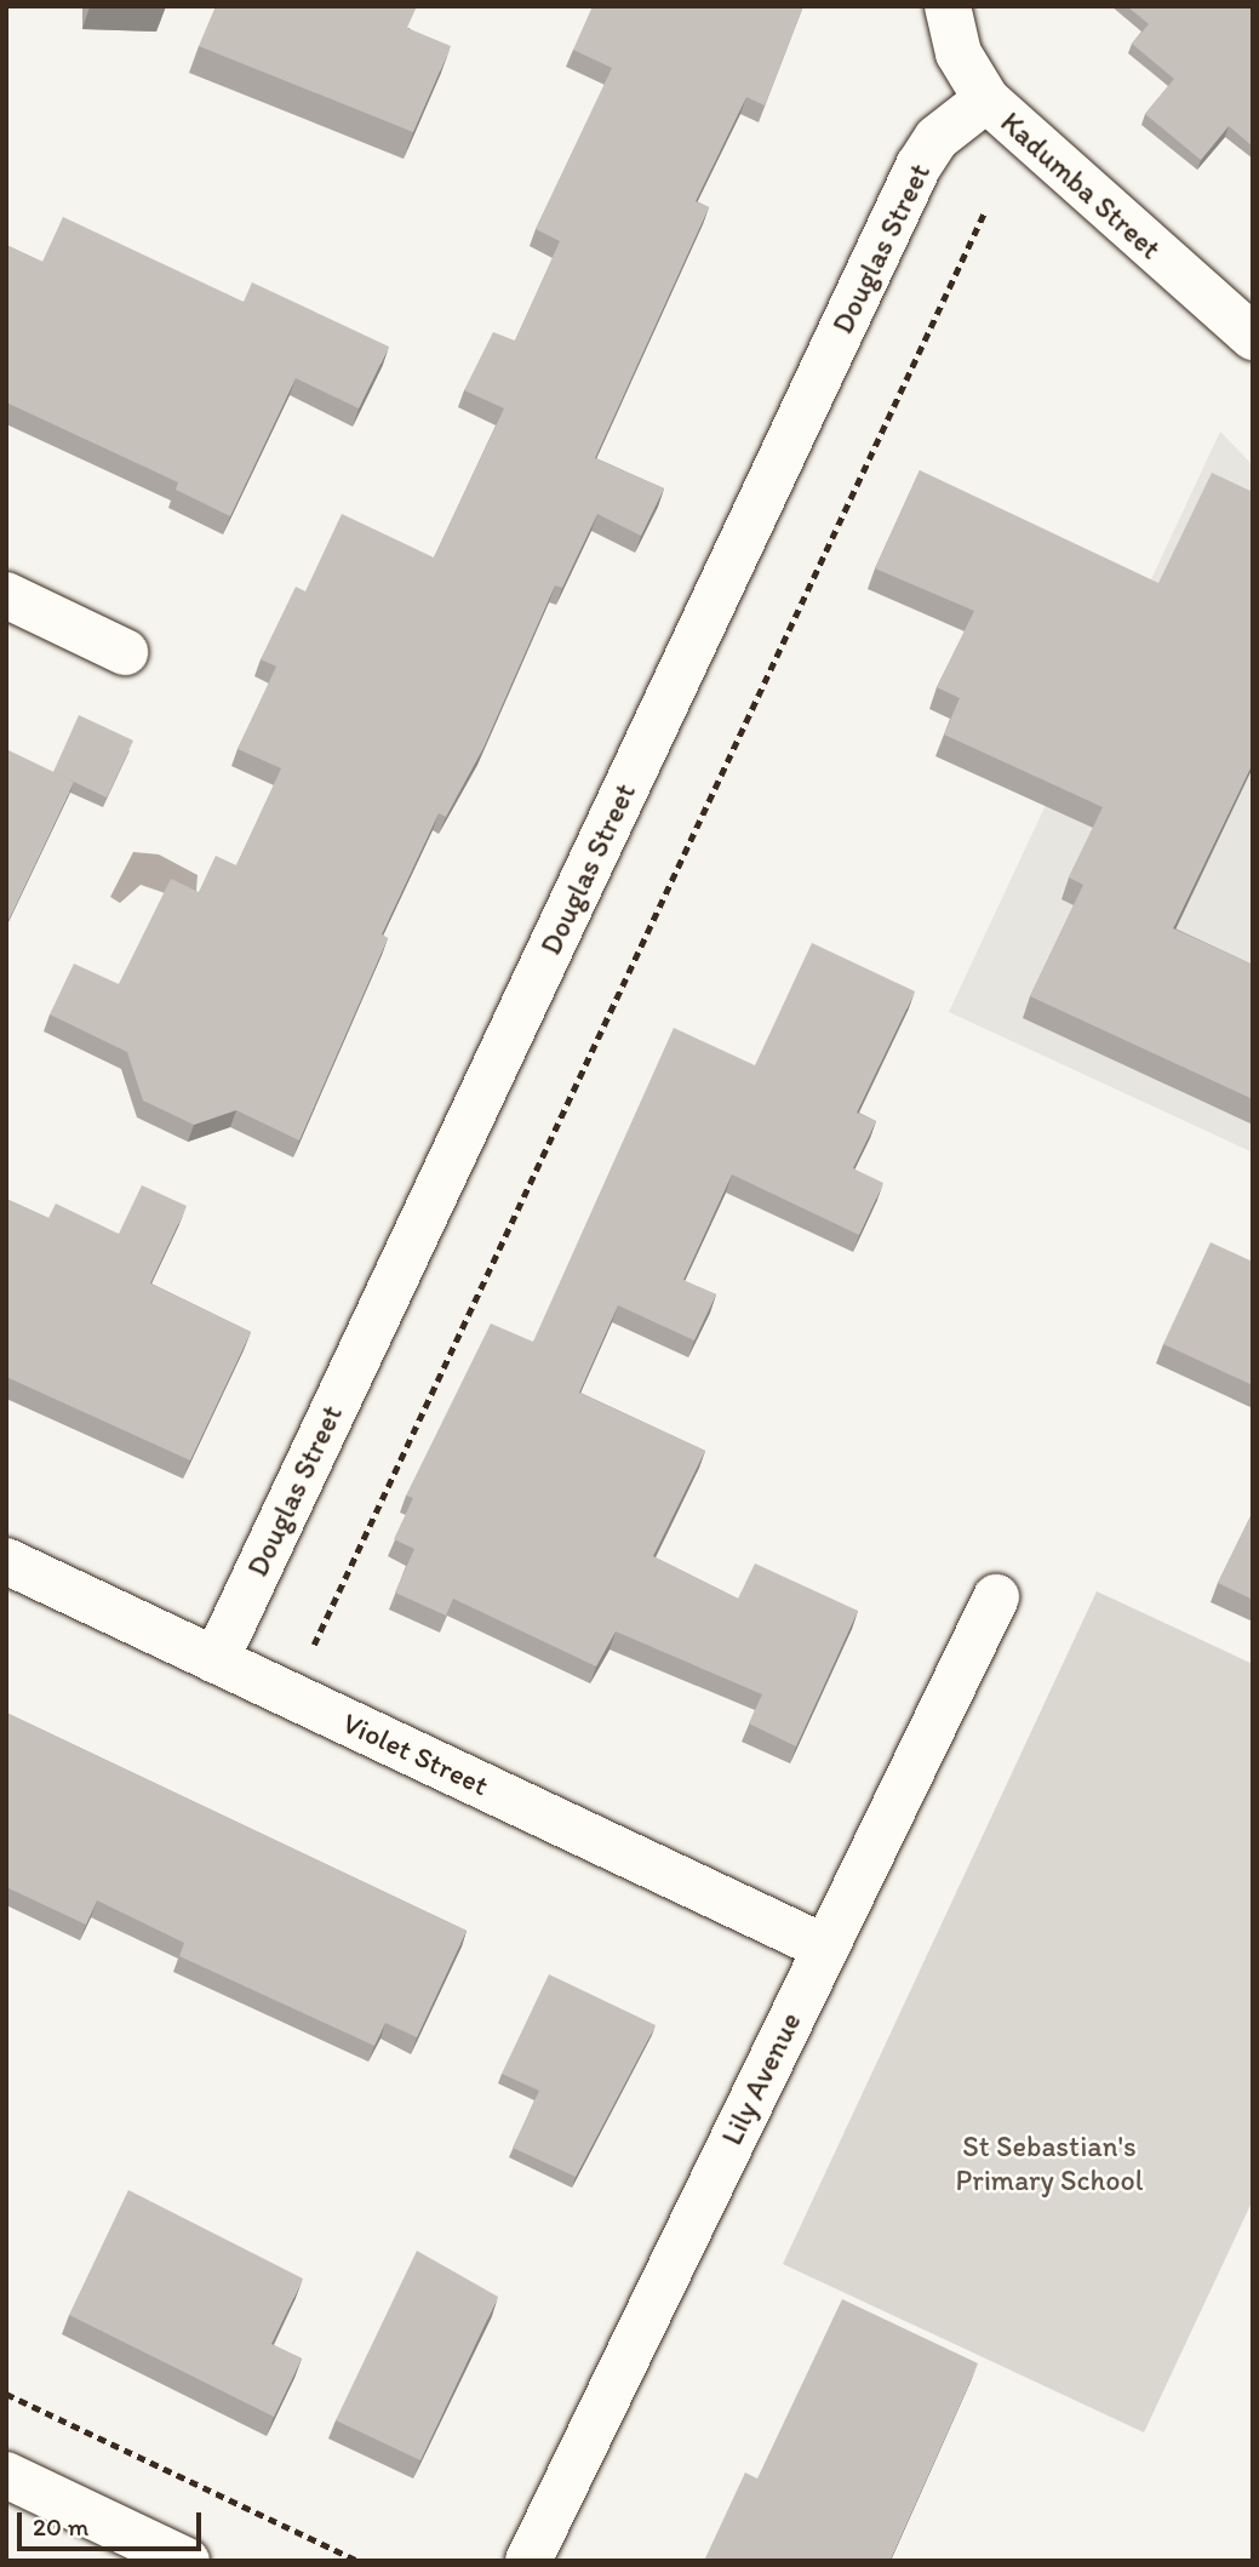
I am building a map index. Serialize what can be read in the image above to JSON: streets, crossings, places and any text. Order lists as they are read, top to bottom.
{
  "streets": {
    "street": [
      "Kadumba Street",
      "Douglas Street",
      "Violet Street",
      "Lily Avenue"
    ]
  },
  "crossings": [
    ["Kadumba Street", "Douglas Street"],
    ["Douglas Street", "Violet Street"],
    ["Violet Street", "Lily Avenue"]
  ],
  "parks": ["St Sebastian's Primary School"],
  "scale_bar": "20 m"
}
